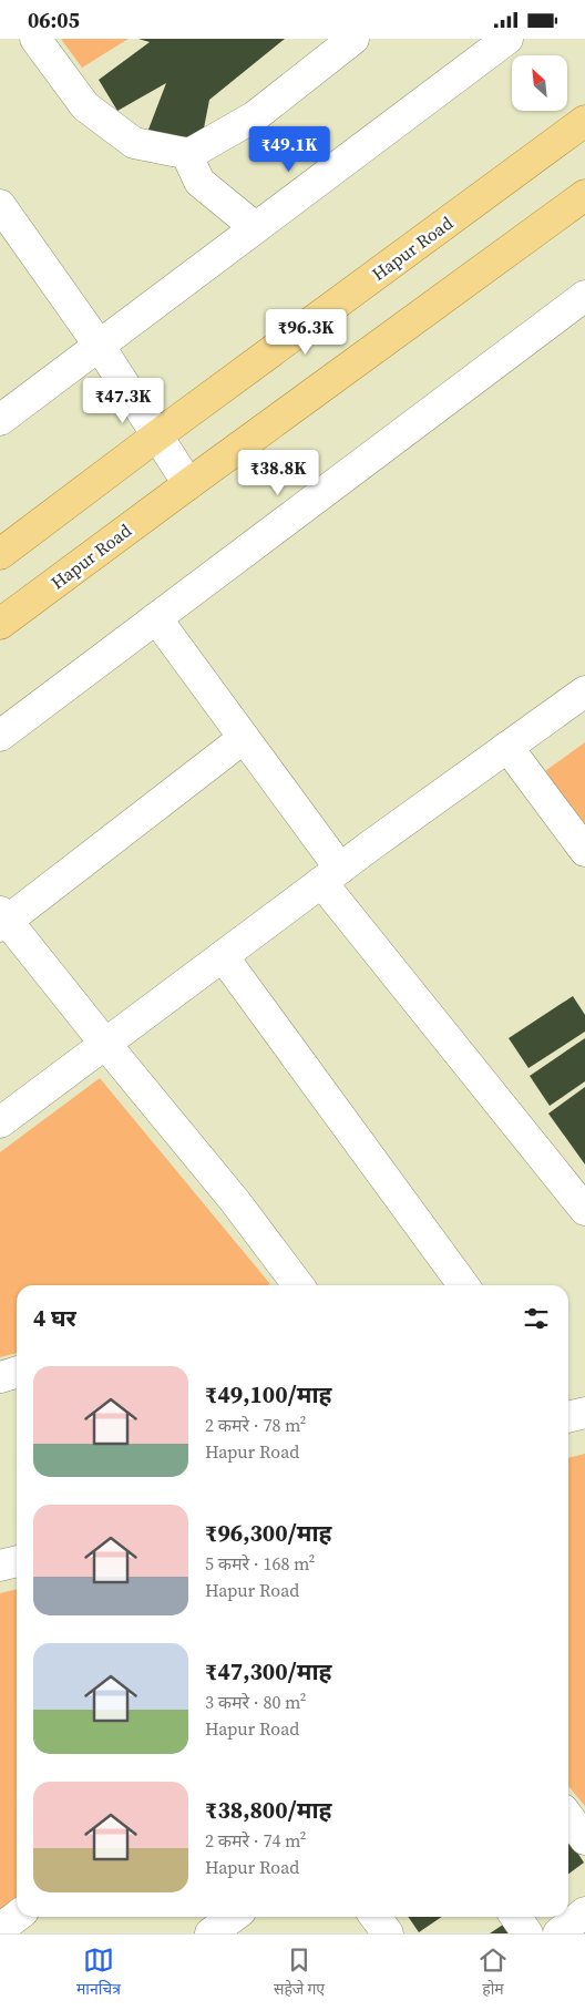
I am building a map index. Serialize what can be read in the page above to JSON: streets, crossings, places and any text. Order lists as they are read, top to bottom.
{
  "streets": {
    "main road": ["Hapur Road"]
  },
  "north": "top left",
  "page": {
    "status": "06:05",
    "price": [
      "₹49.1K",
      "₹96.3K",
      "₹47.3K",
      "₹38.8K"
    ],
    "heading": "4 घर",
    "list": [
      {
        "name": "₹49,100/माह",
        "note": "2 कमरे · 78 m² · Hapur Road"
      },
      {
        "name": "₹96,300/माह",
        "note": "5 कमरे · 168 m² · Hapur Road"
      },
      {
        "name": "₹47,300/माह",
        "note": "3 कमरे · 80 m² · Hapur Road"
      },
      {
        "name": "₹38,800/माह",
        "note": "2 कमरे · 74 m² · Hapur Road"
      }
    ],
    "tabs": ["मानचित्र", "सहेजे गए", "होम"]
  }
}
